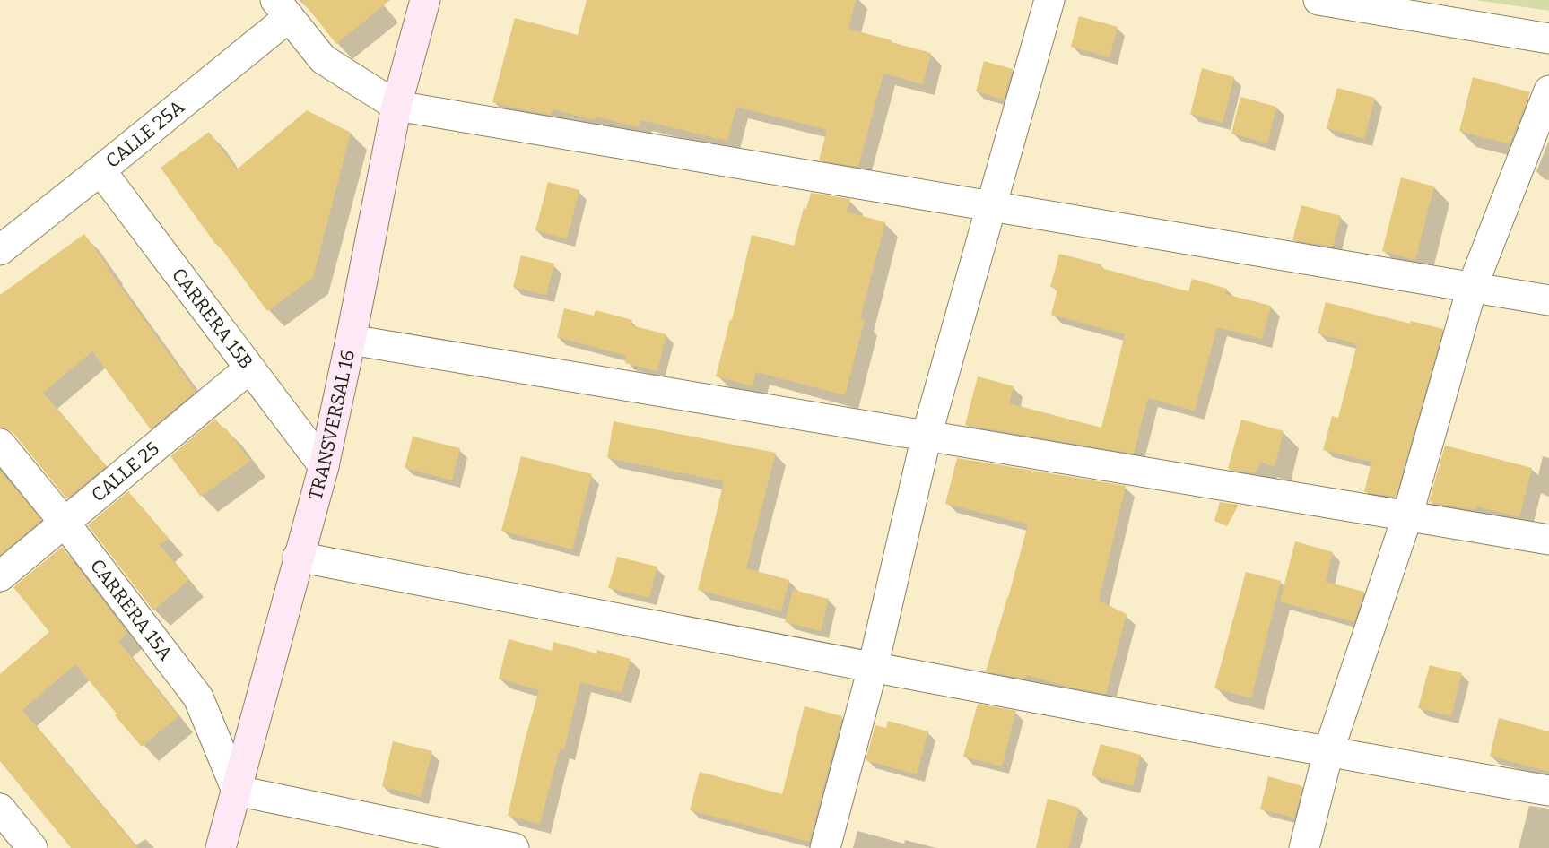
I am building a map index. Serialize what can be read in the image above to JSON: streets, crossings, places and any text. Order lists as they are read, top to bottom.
{
  "streets": {
    "main road": ["TRANSVERSAL 16"],
    "street": [
      "CALLE 25A",
      "CARRERA 15B",
      "CALLE 25",
      "CARRERA 15A"
    ]
  },
  "crossings": [
    ["CALLE 25A", "CARRERA 15B"],
    ["CARRERA 15B", "TRANSVERSAL 16"],
    ["CARRERA 15B", "CALLE 25"],
    ["TRANSVERSAL 16", "CARRERA 15A"],
    ["CALLE 25", "CARRERA 15A"]
  ]
}
